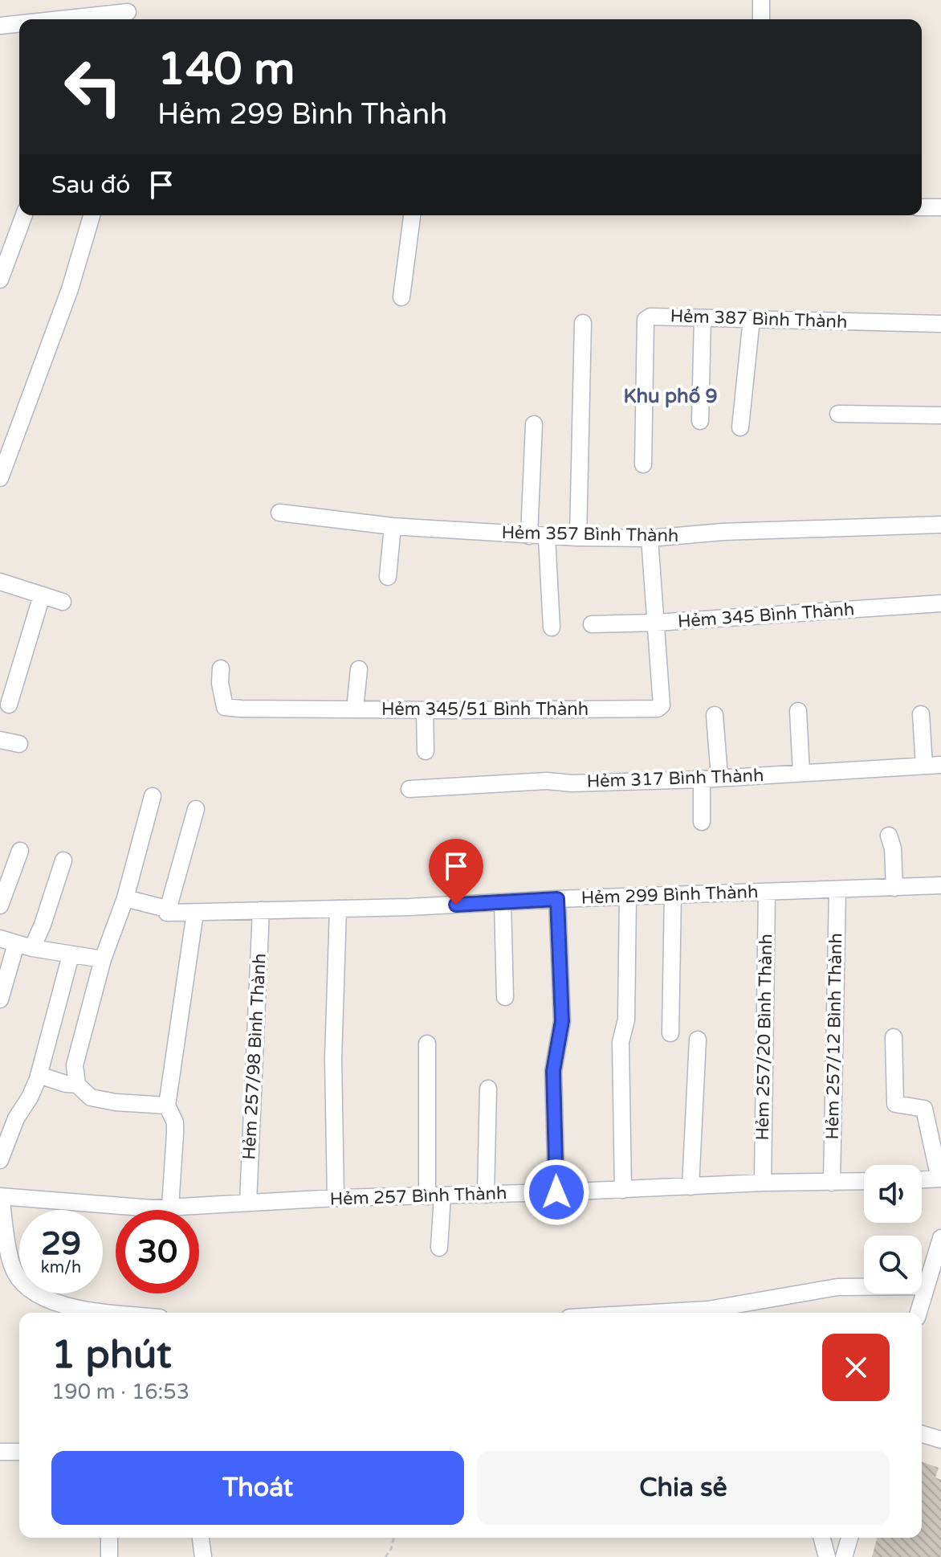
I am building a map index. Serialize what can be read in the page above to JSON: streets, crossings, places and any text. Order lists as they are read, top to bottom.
{
  "streets": {
    "street": [
      "Hẻm 387 Bình Thành",
      "Hẻm 357 Bình Thành",
      "Hẻm 345 Bình Thành",
      "Hẻm 345/51 Bình Thành",
      "Hẻm 317 Bình Thành",
      "Hẻm 299 Bình Thành",
      "Hẻm 257/12 Bình Thành",
      "Hẻm 257/20 Bình Thành",
      "Hẻm 257/98 Bình Thành",
      "Hẻm 257 Bình Thành"
    ]
  },
  "crossings": [
    ["Hẻm 345 Bình Thành", "Hẻm 345/51 Bình Thành"],
    ["Hẻm 299 Bình Thành", "Hẻm 257/12 Bình Thành"],
    ["Hẻm 299 Bình Thành", "Hẻm 257/20 Bình Thành"],
    ["Hẻm 299 Bình Thành", "Hẻm 257/98 Bình Thành"],
    ["Hẻm 257/12 Bình Thành", "Hẻm 257 Bình Thành"],
    ["Hẻm 257/20 Bình Thành", "Hẻm 257 Bình Thành"],
    ["Hẻm 257/98 Bình Thành", "Hẻm 257 Bình Thành"]
  ],
  "districts": ["Khu phố 9"],
  "page": {
    "turn": ["140 m", "Hẻm 299 Bình Thành"],
    "then": "Sau đó",
    "speed": "29 km/h",
    "limit": "30",
    "heading": ["1 phút", "190 m · 16:53"],
    "buttons": ["Thoát", "Chia sẻ"]
  }
}
